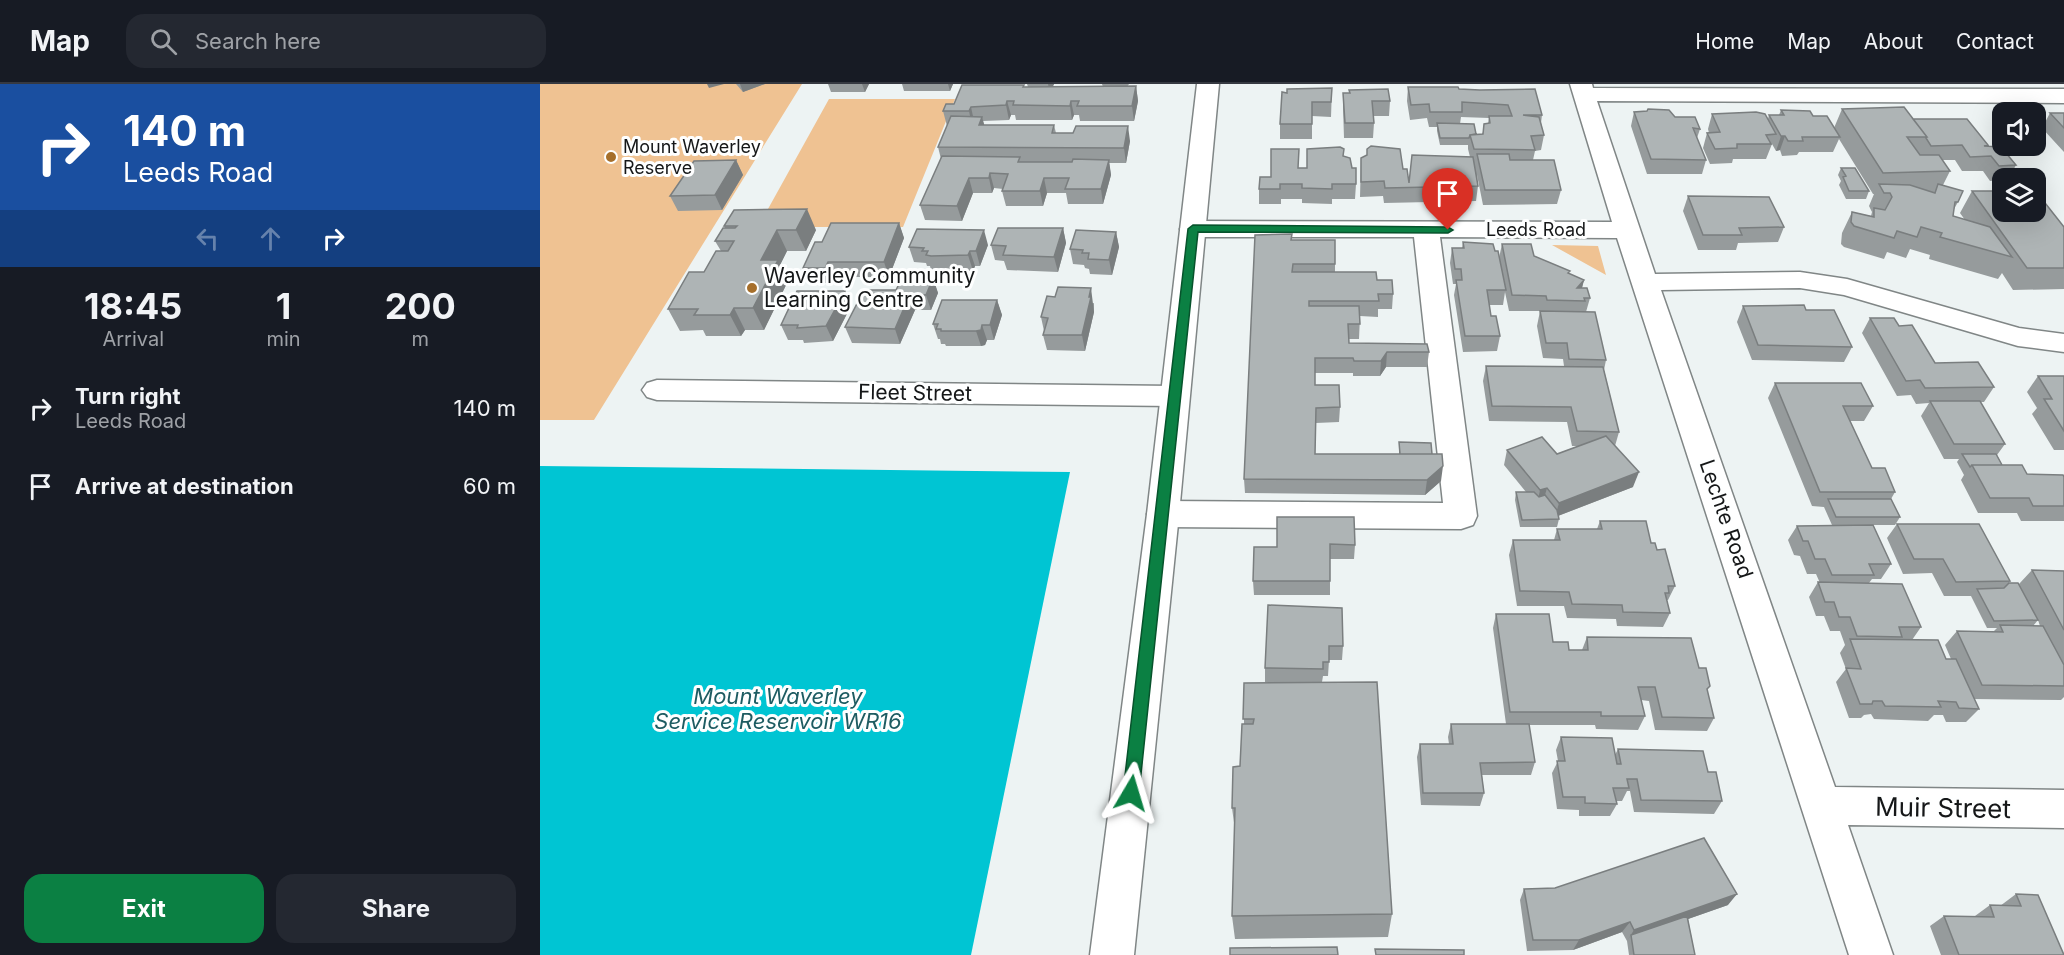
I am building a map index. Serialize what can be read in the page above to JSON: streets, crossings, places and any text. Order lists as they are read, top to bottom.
{
  "streets": {
    "street": [
      "Leeds Road",
      "Fleet Street",
      "Lechte Road",
      "Muir Street"
    ]
  },
  "crossings": [
    ["Leeds Road", "Lechte Road"],
    ["Lechte Road", "Muir Street"]
  ],
  "water": ["Mount Waverley Service Reservoir WR16"],
  "places": ["Mount Waverley Reserve", "Waverley Community Learning Centre"],
  "page": {
    "header": "Map",
    "search": "Search here",
    "nav": [
      "Home",
      "Map",
      "About",
      "Contact"
    ],
    "turn": ["140 m", "Leeds Road"],
    "eta": [
      "18:45",
      "Arrival",
      "1",
      "min",
      "200",
      "m"
    ],
    "list": [
      {
        "name": "Turn right",
        "note": "Leeds Road",
        "value": "140 m"
      },
      {
        "name": "Arrive at destination",
        "value": "60 m"
      }
    ],
    "buttons": ["Exit", "Share"]
  }
}
